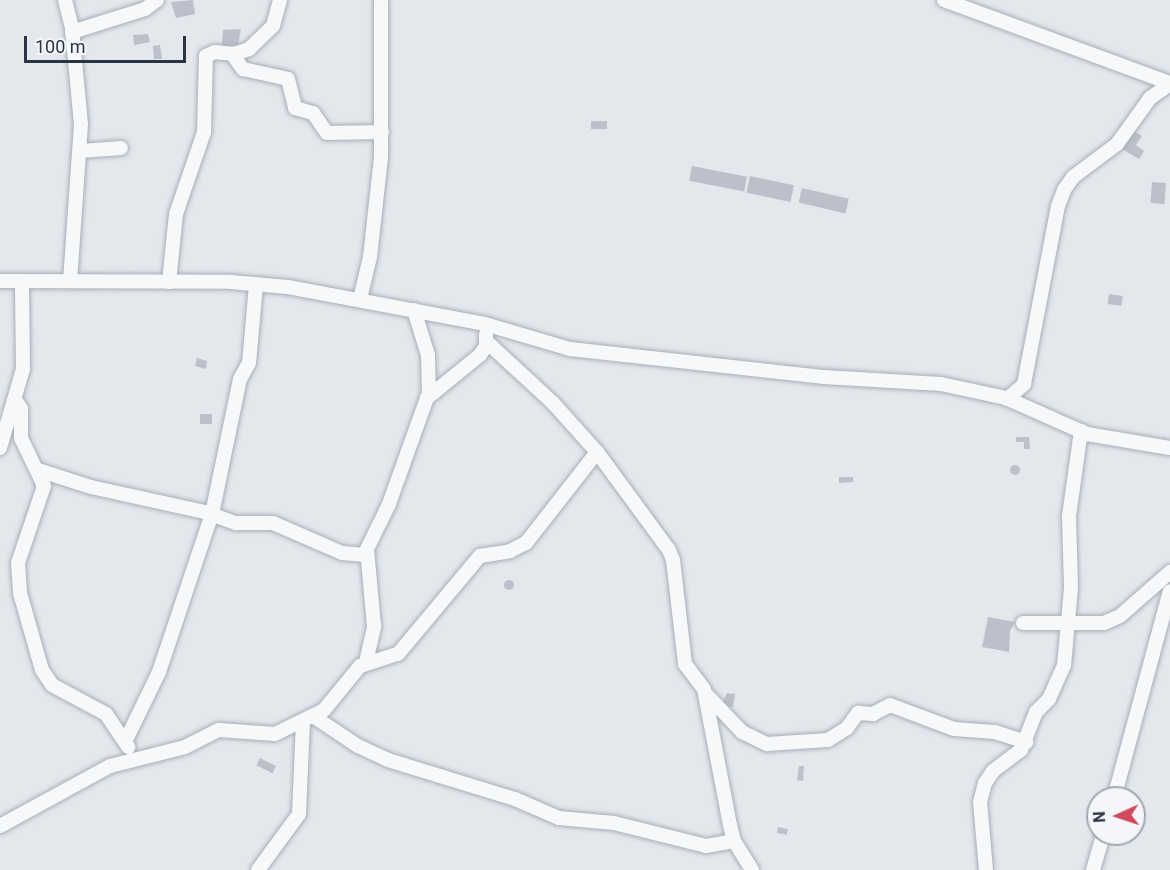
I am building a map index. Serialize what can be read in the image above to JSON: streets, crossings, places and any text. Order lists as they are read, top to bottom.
{
  "scale_bar": "100 m",
  "north": "left"
}
